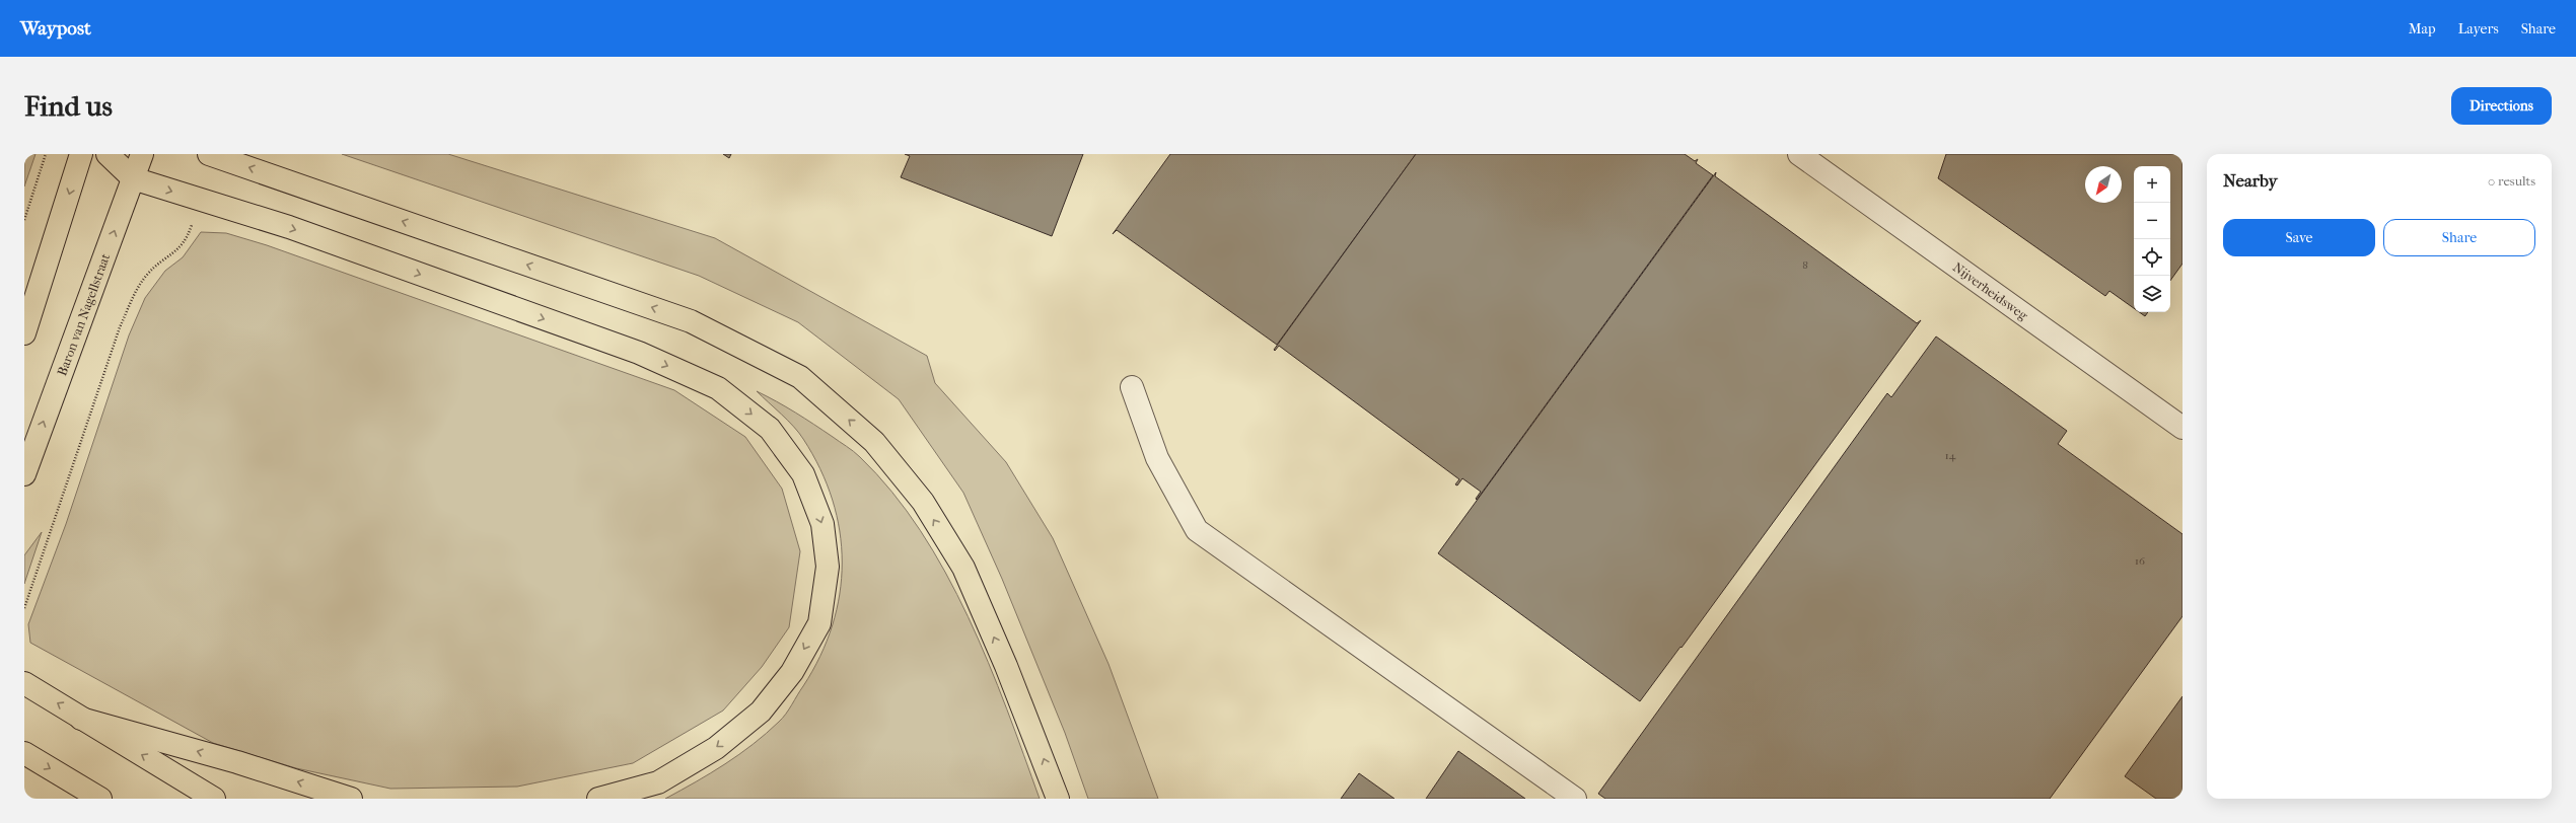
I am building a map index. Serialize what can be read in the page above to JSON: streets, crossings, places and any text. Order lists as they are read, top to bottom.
{
  "streets": {
    "main road": ["Baron van Nagellstraat"],
    "street": ["Nijverheidsweg"]
  },
  "house_numbers": ["8", "14", "16"],
  "north": "bottom left",
  "page": {
    "header": "Waypost",
    "nav": ["Map", "Layers", "Share"],
    "buttons": [
      "Directions",
      ["Save", "Share"]
    ],
    "title": "Find us",
    "heading": ["Nearby", "0 results"],
    "map_buttons": ["+", "−"]
  }
}
